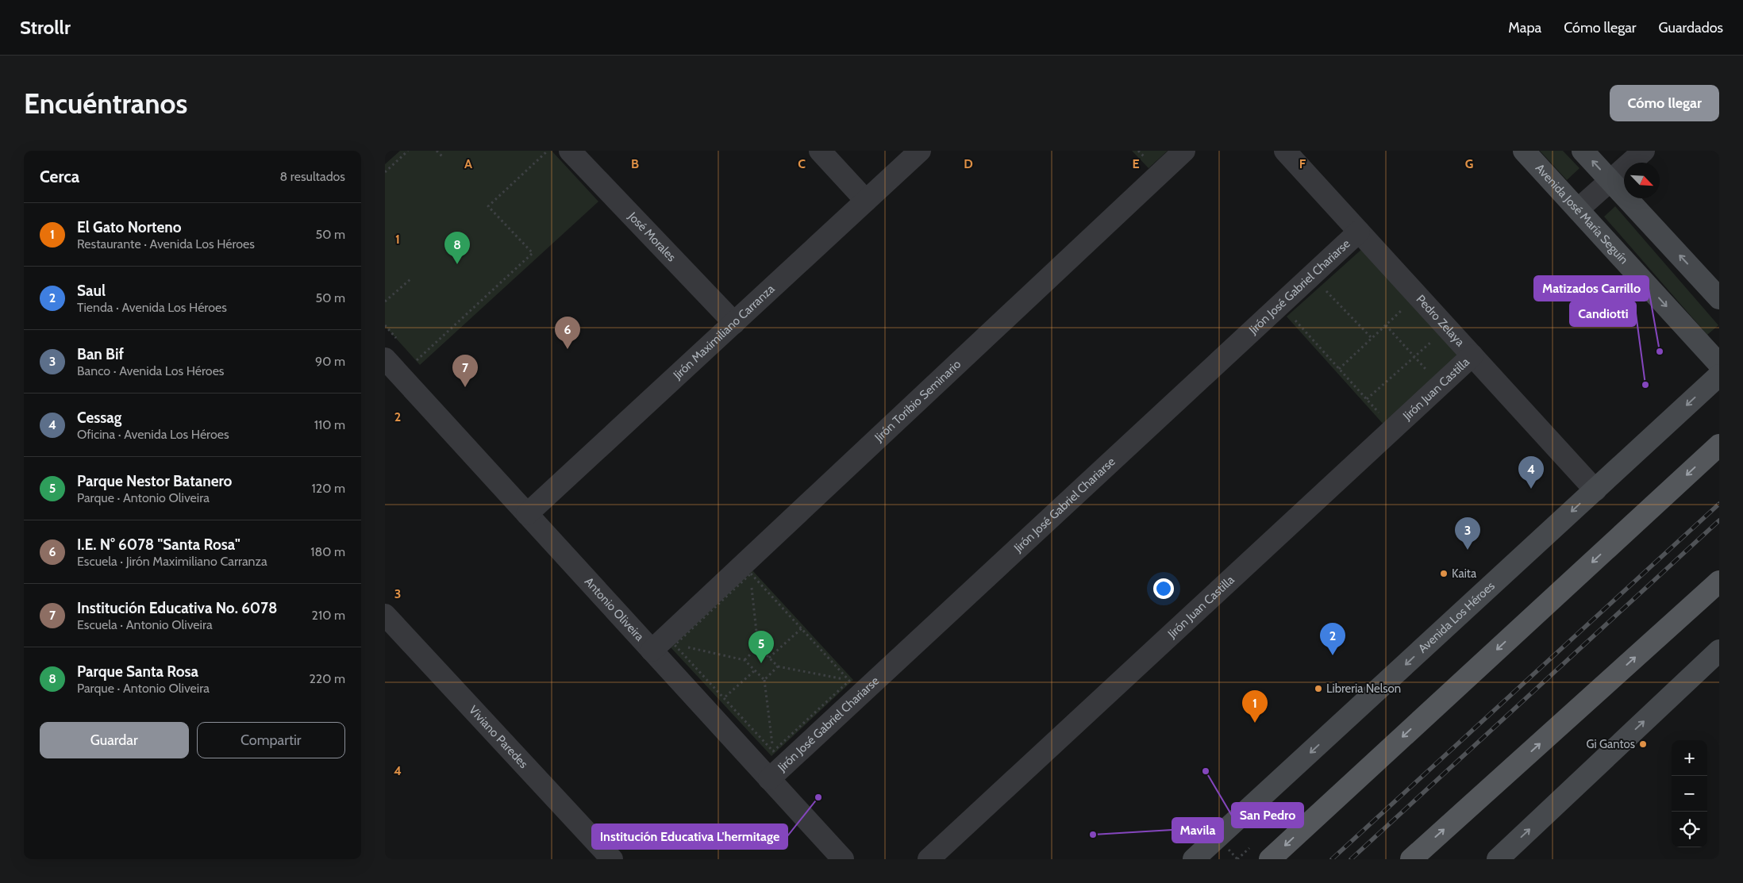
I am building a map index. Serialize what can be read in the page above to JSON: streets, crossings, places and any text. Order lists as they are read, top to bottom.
{
  "streets": {
    "street": [
      "Avenida José María Seguín",
      "José Morales",
      "Jirón José Gabriel Chariarse",
      "Pedro Zelaya",
      "Jirón Maximiliano Carranza",
      "Jirón Juan Castilla",
      "Jirón Toribio Seminario",
      "Antonio Oliveira",
      "Avenida Los Héroes",
      "Viviano Paredes"
    ]
  },
  "crossings": [
    ["José Morales", "Jirón Maximiliano Carranza"],
    ["Jirón José Gabriel Chariarse", "Pedro Zelaya"],
    ["Jirón José Gabriel Chariarse", "Antonio Oliveira"],
    ["Pedro Zelaya", "Jirón Juan Castilla"],
    ["Pedro Zelaya", "Avenida Los Héroes"],
    ["Jirón Maximiliano Carranza", "Antonio Oliveira"],
    ["Jirón Toribio Seminario", "Antonio Oliveira"]
  ],
  "one_way": ["Avenida Los Héroes"],
  "places": [
    "Matizados Carrillo",
    "Candiotti",
    "Kaita",
    "Libreria Nelson",
    "Gi Gantos",
    "San Pedro",
    "Institución Educativa L'hermitage",
    "Mavila"
  ],
  "north": "bottom right",
  "page": {
    "header": "Strollr",
    "nav": ["Mapa", "Cómo llegar", "Guardados"],
    "buttons": [
      "Cómo llegar",
      ["Guardar", "Compartir"]
    ],
    "title": "Encuéntranos",
    "heading": ["Cerca", "8 resultados"],
    "list": [
      {
        "mark": "1",
        "name": "El Gato Norteno",
        "note": "Restaurante · Avenida Los Héroes",
        "value": "50 m"
      },
      {
        "mark": "2",
        "name": "Saul",
        "note": "Tienda · Avenida Los Héroes",
        "value": "50 m"
      },
      {
        "mark": "3",
        "name": "Ban Bif",
        "note": "Banco · Avenida Los Héroes",
        "value": "90 m"
      },
      {
        "mark": "4",
        "name": "Cessag",
        "note": "Oficina · Avenida Los Héroes",
        "value": "110 m"
      },
      {
        "mark": "5",
        "name": "Parque Nestor Batanero",
        "note": "Parque · Antonio Oliveira",
        "value": "120 m"
      },
      {
        "mark": "6",
        "name": "I.E. N° 6078 \"Santa Rosa\"",
        "note": "Escuela · Jirón Maximiliano Carranza",
        "value": "180 m"
      },
      {
        "mark": "7",
        "name": "Institución Educativa No. 6078",
        "note": "Escuela · Antonio Oliveira",
        "value": "210 m"
      },
      {
        "mark": "8",
        "name": "Parque Santa Rosa",
        "note": "Parque · Antonio Oliveira",
        "value": "220 m"
      }
    ],
    "pins": [
      "8",
      "6",
      "7",
      "4",
      "3",
      "2",
      "5",
      "1"
    ],
    "map_buttons": ["+", "−"]
  },
  "grid": {
    "columns": [
      "A",
      "B",
      "C",
      "D",
      "E",
      "F",
      "G"
    ],
    "rows": [
      "1",
      "2",
      "3",
      "4"
    ]
  }
}
